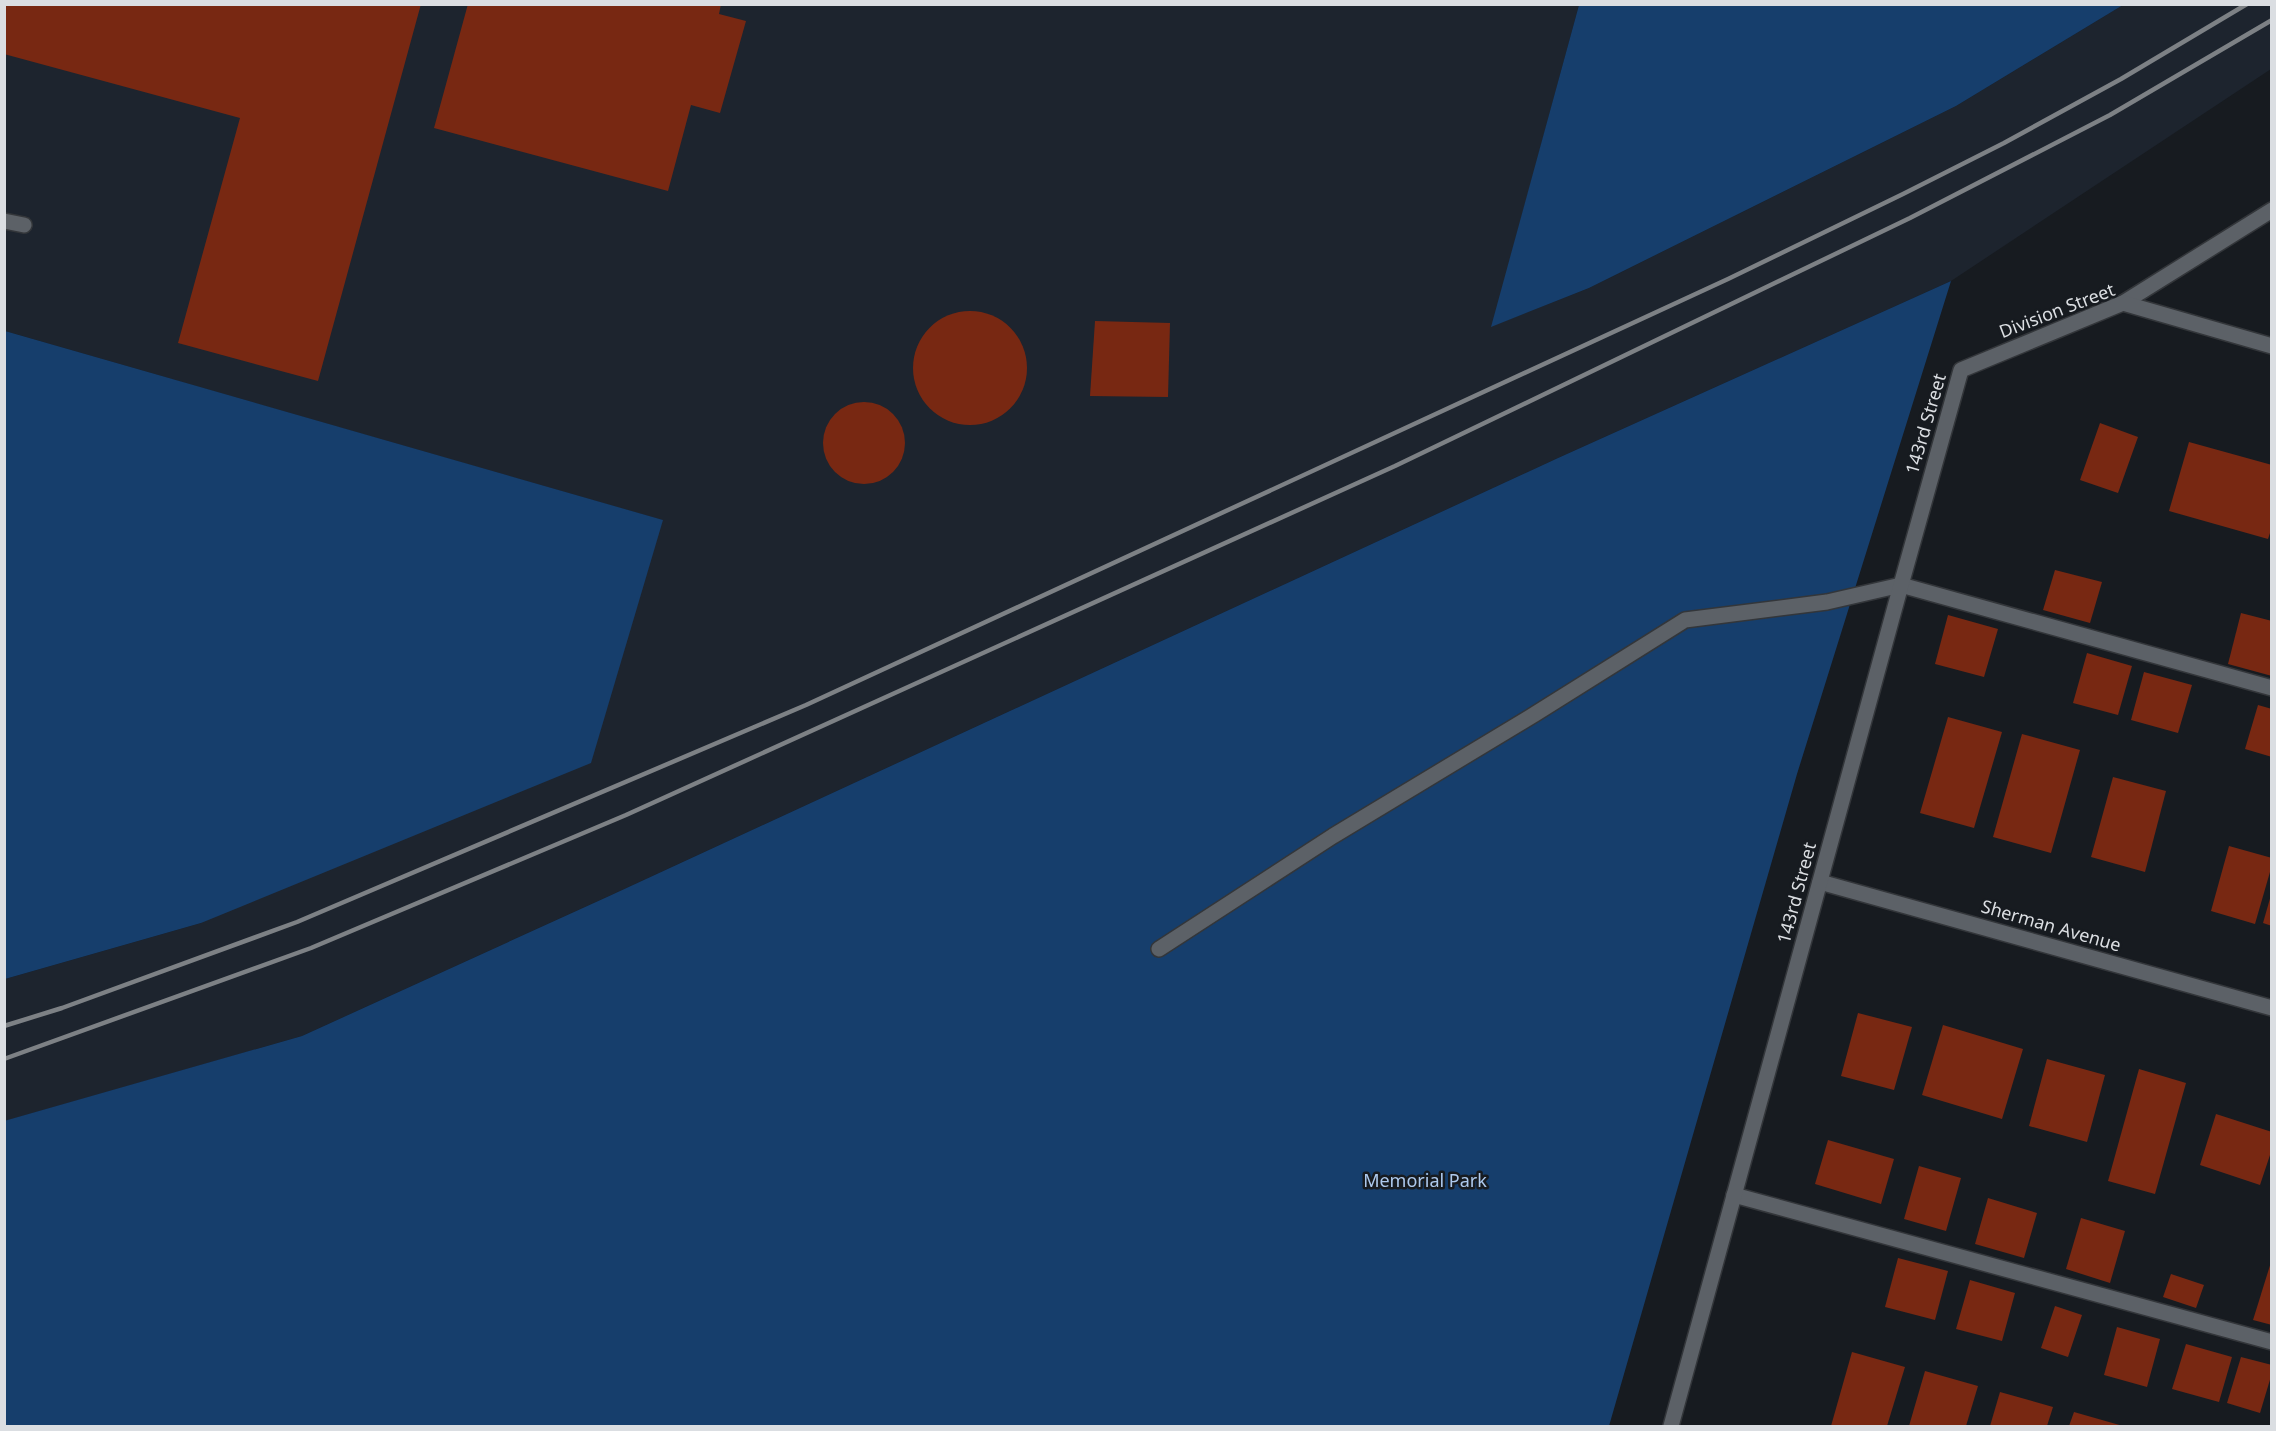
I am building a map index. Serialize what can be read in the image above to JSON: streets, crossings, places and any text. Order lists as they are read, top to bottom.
{
  "streets": {
    "street": ["Division Street", "143rd Street", "Sherman Avenue"]
  },
  "crossings": [
    ["Division Street", "143rd Street"],
    ["143rd Street", "Sherman Avenue"]
  ],
  "parks": ["Memorial Park"]
}
